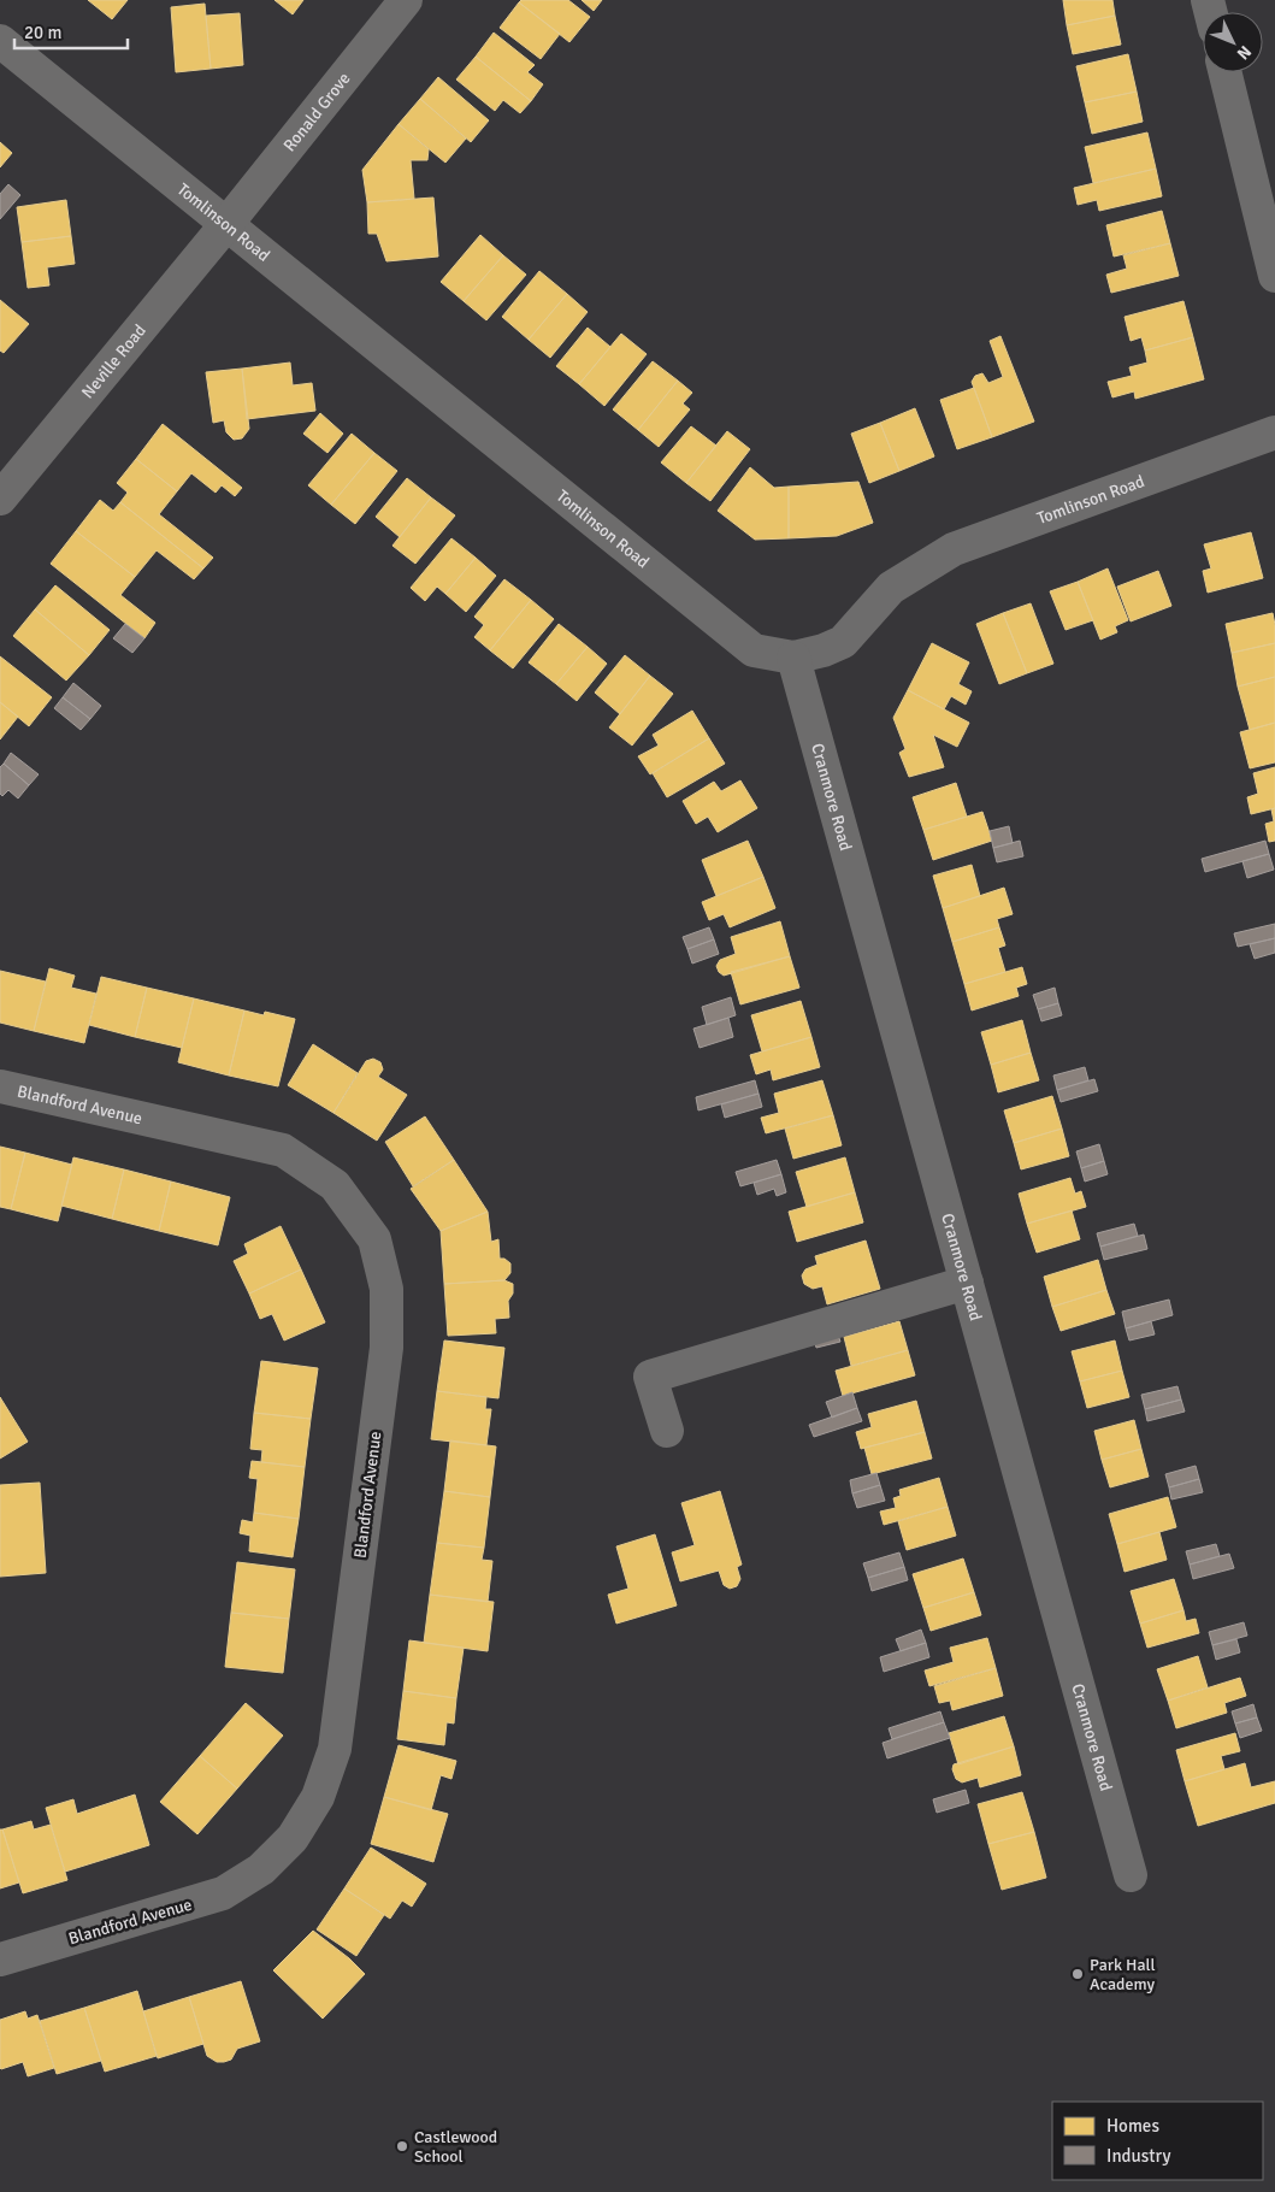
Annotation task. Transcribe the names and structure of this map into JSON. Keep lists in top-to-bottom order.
{
  "streets": {
    "street": [
      "Ronald Grove",
      "Tomlinson Road",
      "Neville Road",
      "Cranmore Road",
      "Blandford Avenue"
    ]
  },
  "crossings": [
    ["Ronald Grove", "Tomlinson Road"],
    ["Ronald Grove", "Neville Road"],
    ["Tomlinson Road", "Neville Road"],
    ["Tomlinson Road", "Cranmore Road"]
  ],
  "places": ["Park Hall Academy", "Castlewood School"],
  "legend": ["Homes", "Industry"],
  "scale_bar": "20 m",
  "north": "bottom right"
}
